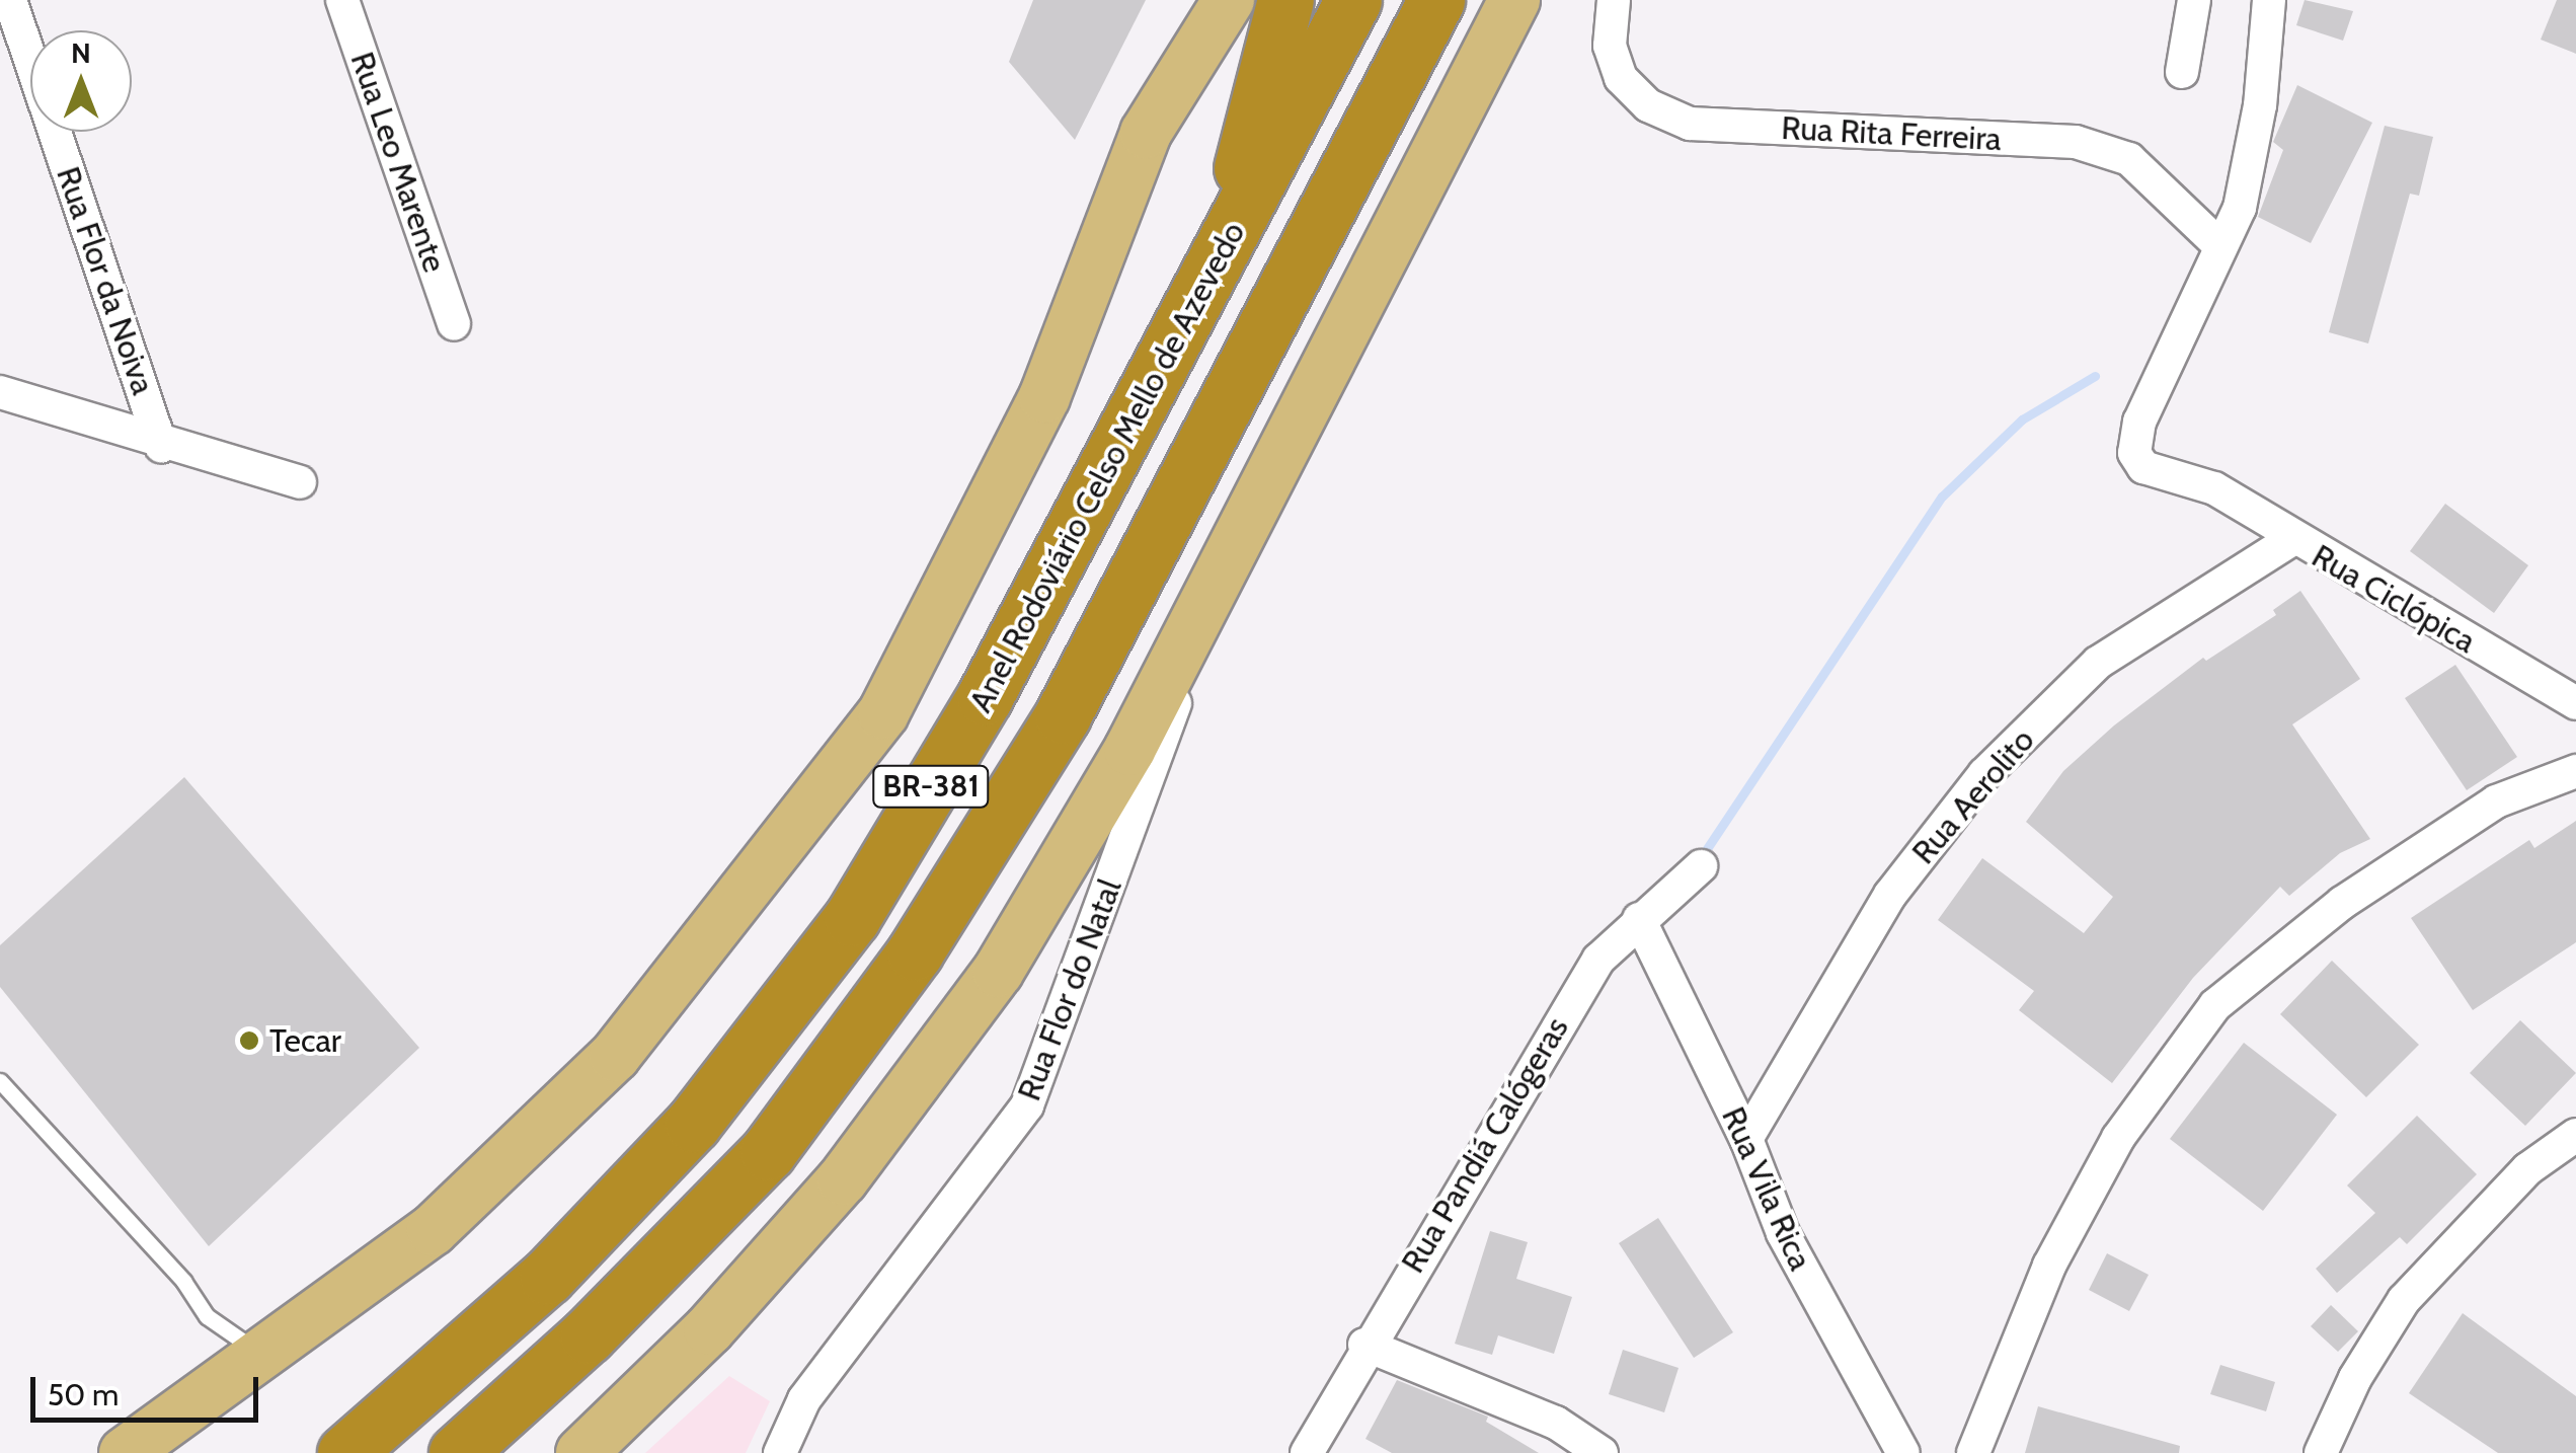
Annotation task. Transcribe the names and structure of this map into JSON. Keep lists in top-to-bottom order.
{
  "streets": {
    "highway": ["Anel Rodoviário Celso Mello de Azevedo", "BR-381"],
    "street": [
      "Rua Rita Ferreira",
      "Rua Leo Marente",
      "Rua Flor da Noiva",
      "Rua Ciclópica",
      "Rua Aerolito",
      "Rua Flor do Natal",
      "Rua Pandiá Calógeras",
      "Rua Vila Rica"
    ]
  },
  "crossings": [
    ["Rua Rita Ferreira", "Rua Ciclópica"],
    ["Rua Ciclópica", "Rua Aerolito"],
    ["Rua Aerolito", "Rua Vila Rica"],
    ["Rua Pandiá Calógeras", "Rua Vila Rica"]
  ],
  "places": ["Tecar"],
  "scale_bar": "50 m",
  "north": "top"
}
